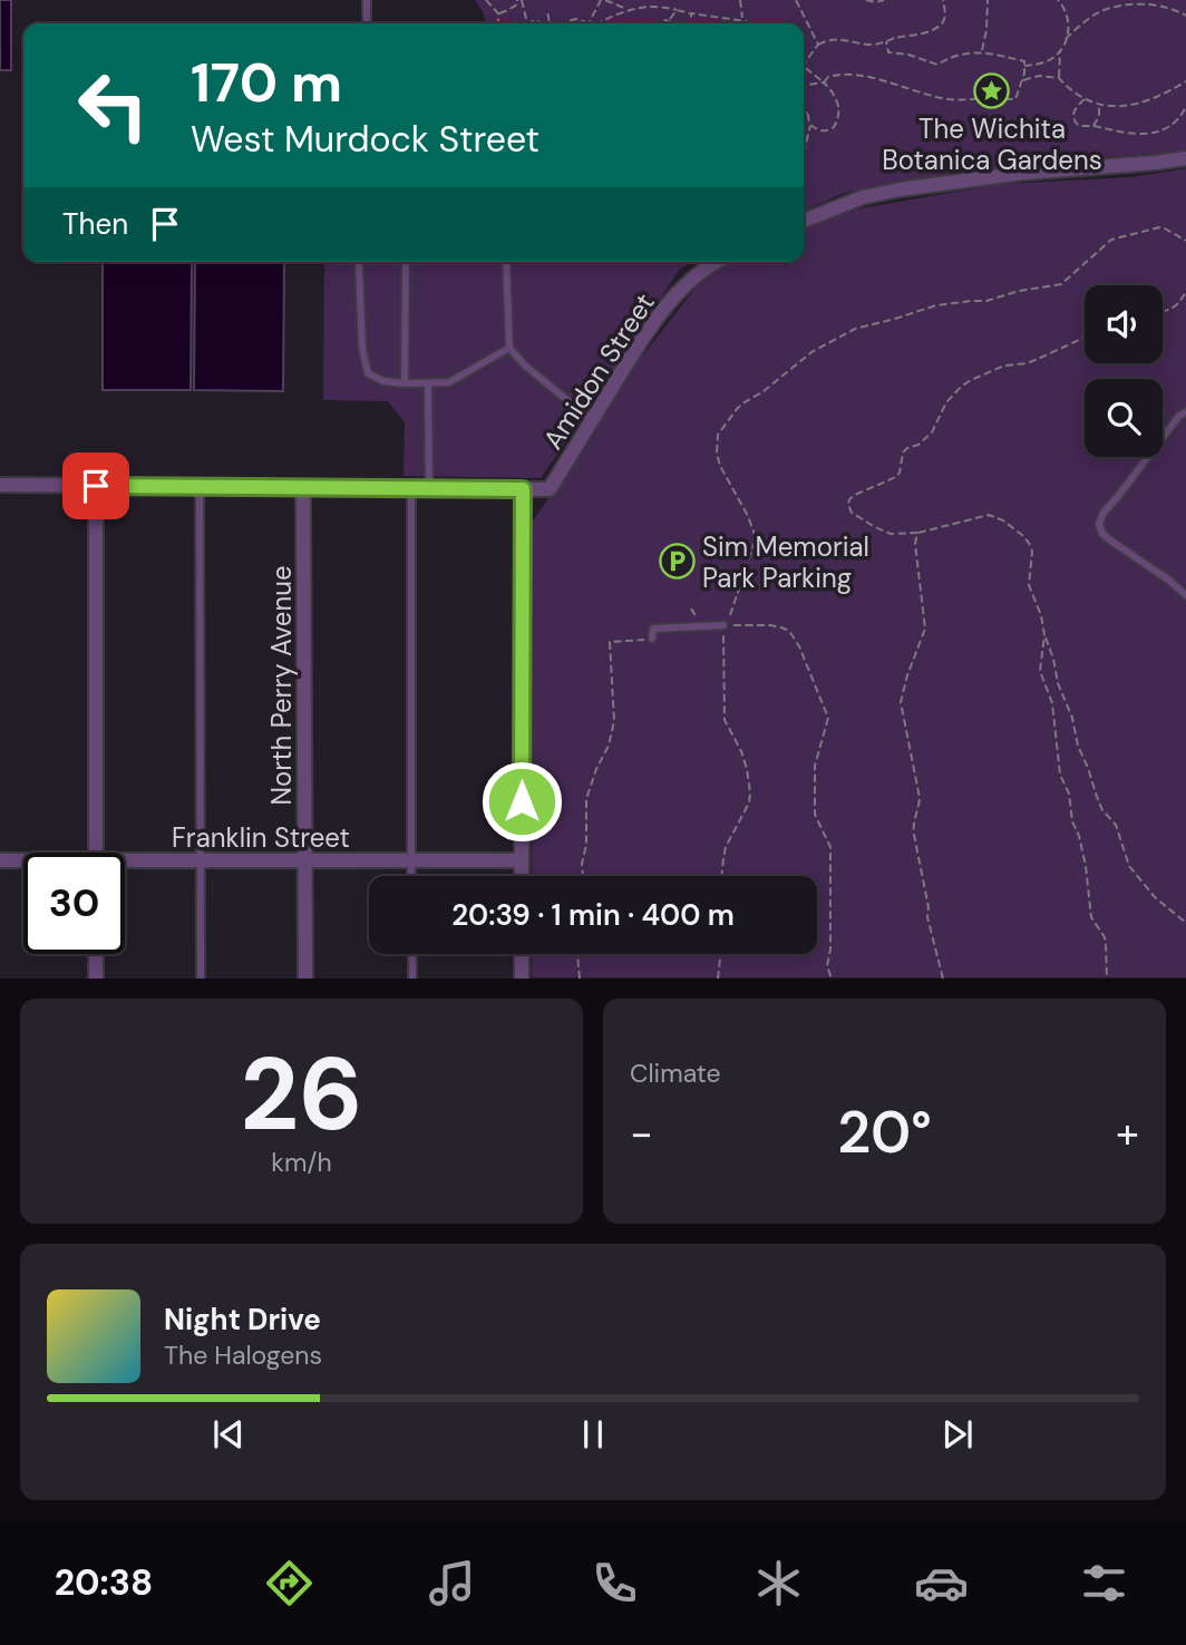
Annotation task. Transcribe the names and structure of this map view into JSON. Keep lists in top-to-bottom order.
{
  "streets": {
    "street": ["Amidon Street", "North Perry Avenue", "Franklin Street"]
  },
  "crossings": [
    ["North Perry Avenue", "Franklin Street"]
  ],
  "places": {
    "place": ["The Wichita Botanica Gardens"],
    "parking": ["Sim Memorial Park Parking"]
  },
  "page": {
    "turn": ["170 m", "West Murdock Street"],
    "then": "Then",
    "limit": "30",
    "trip": "20:39 · 1 min · 400 m",
    "tile": [
      ["26", "km/h"],
      "Climate"
    ],
    "heat": ["−", "20°", "+"],
    "song": ["Night Drive", "The Halogens"],
    "tabs": "20:38"
  }
}
